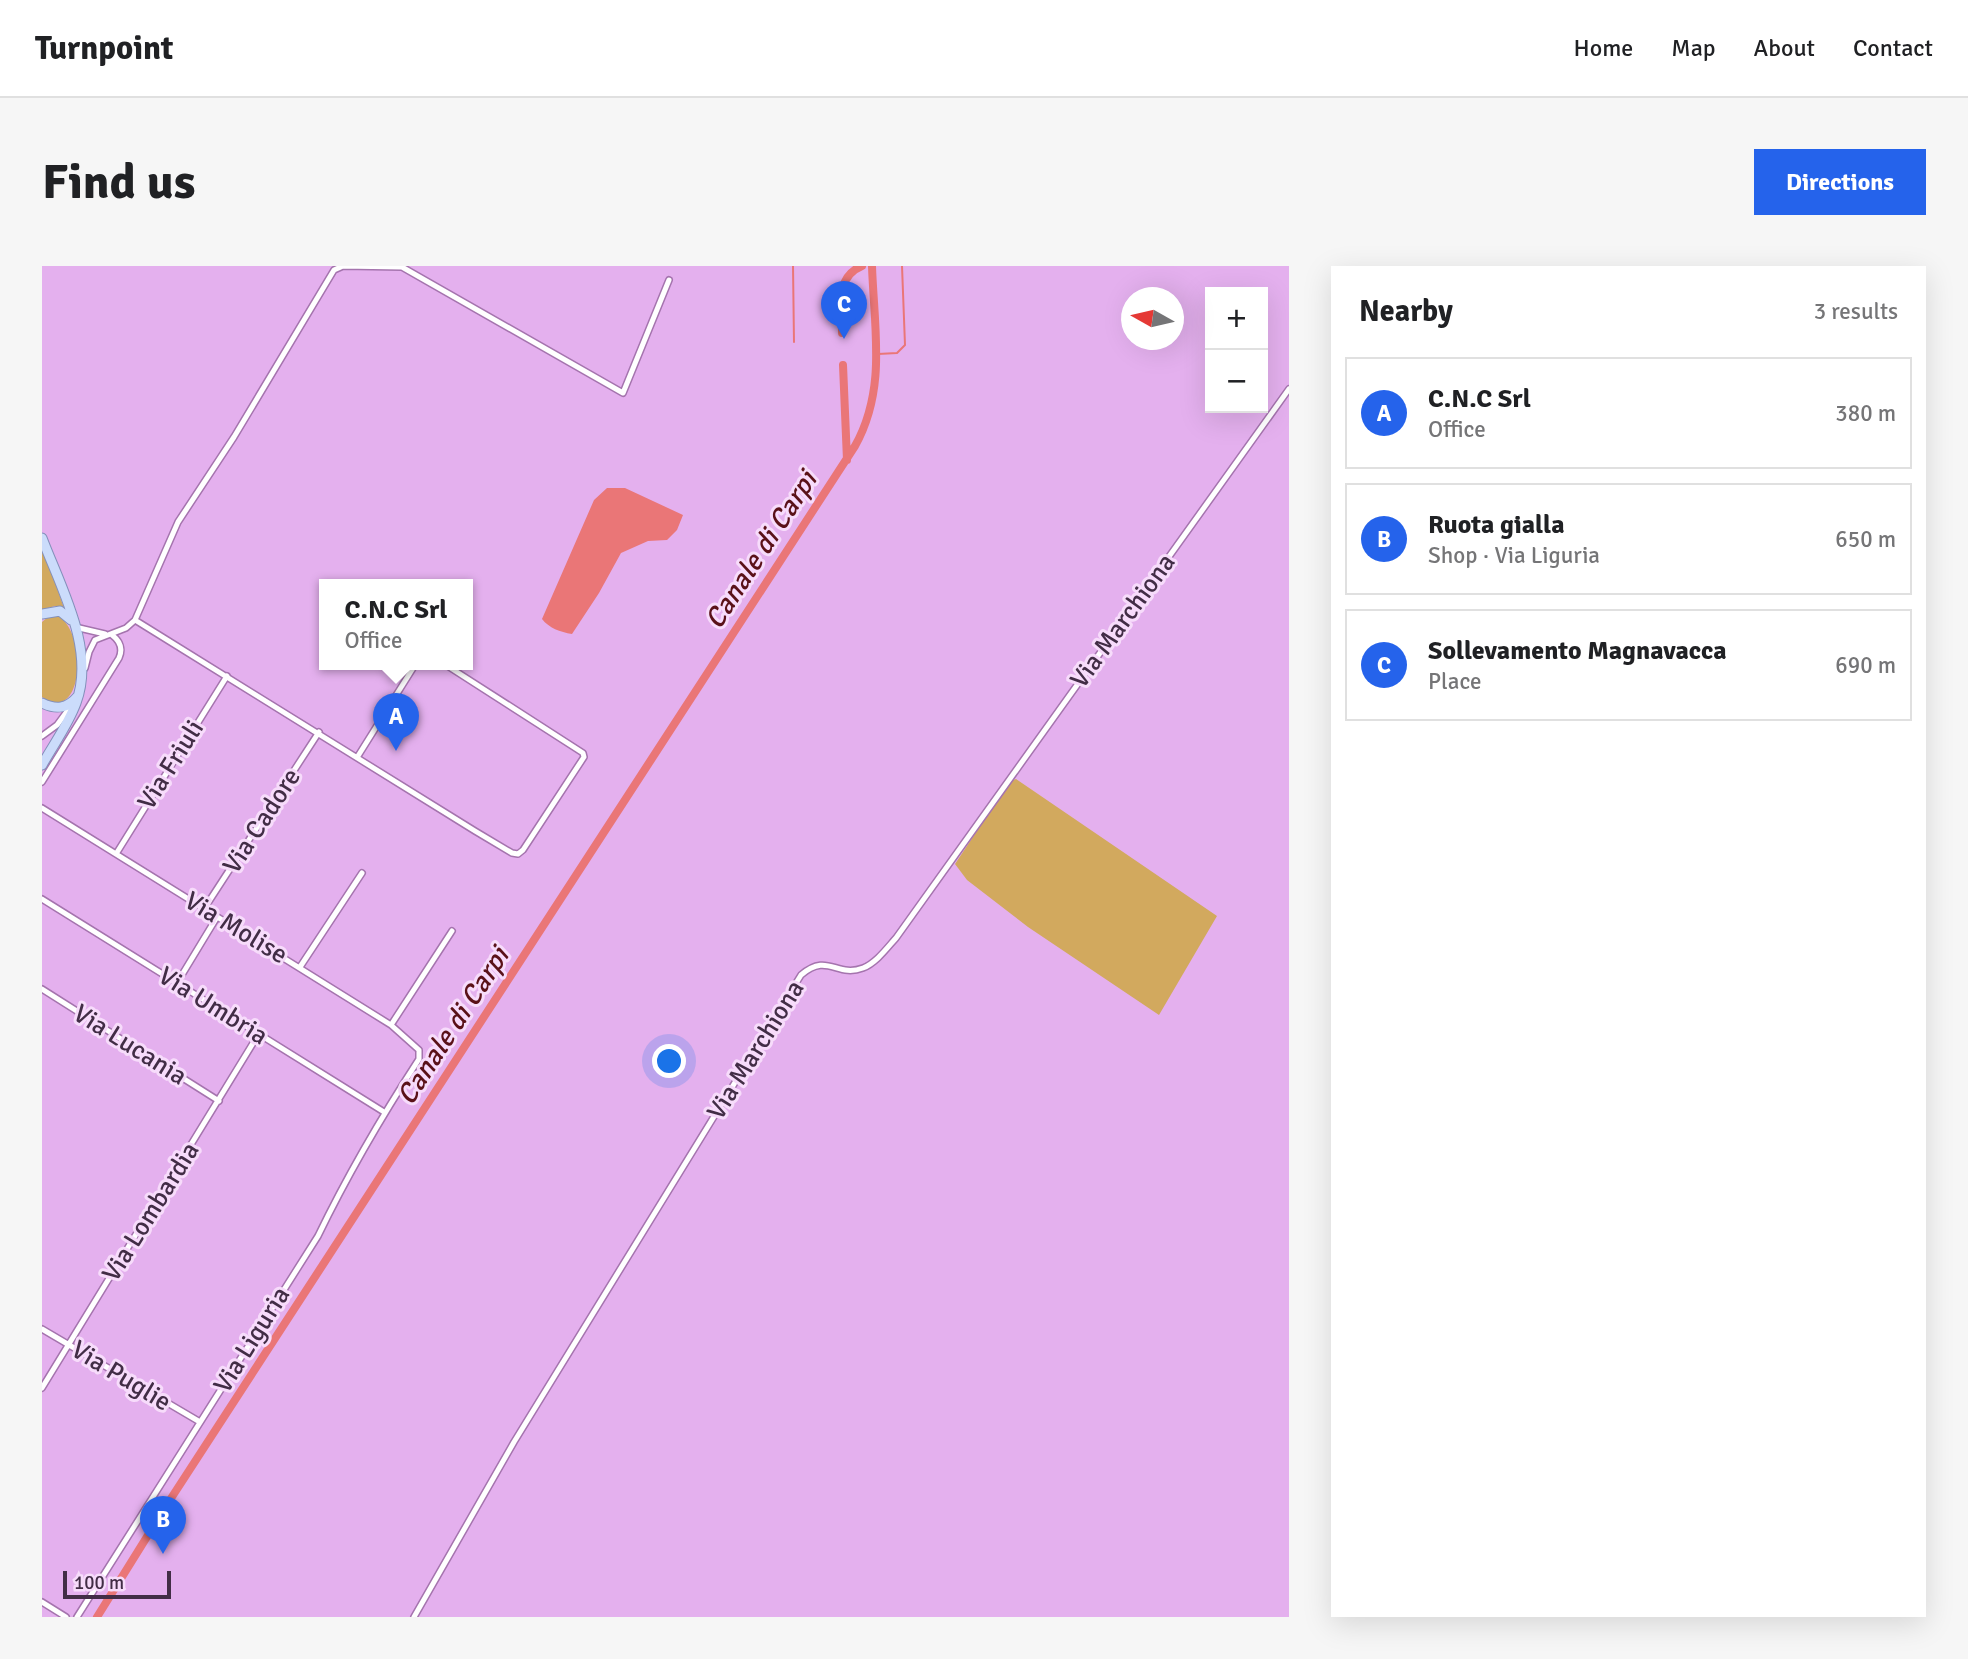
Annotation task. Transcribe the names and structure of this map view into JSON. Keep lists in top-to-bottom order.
{
  "streets": {
    "street": [
      "Via Marchiona",
      "Via Friuli",
      "Via Cadore",
      "Via Molise",
      "Via Umbria",
      "Via Lucania",
      "Via Lombardia",
      "Via Liguria",
      "Via Puglie"
    ]
  },
  "crossings": [
    ["Via Friuli", "Via Molise"],
    ["Via Cadore", "Via Molise"],
    ["Via Molise", "Via Liguria"],
    ["Via Umbria", "Via Lombardia"],
    ["Via Umbria", "Via Liguria"],
    ["Via Lucania", "Via Lombardia"],
    ["Via Lombardia", "Via Puglie"],
    ["Via Liguria", "Via Puglie"]
  ],
  "water": ["Canale di Carpi"],
  "scale_bar": "100 m",
  "north": "left",
  "page": {
    "header": "Turnpoint",
    "nav": [
      "Home",
      "Map",
      "About",
      "Contact"
    ],
    "buttons": "Directions",
    "title": "Find us",
    "heading": ["Nearby", "3 results"],
    "pins": ["C", "A", "B"],
    "map_buttons": ["+", "−"],
    "list": [
      {
        "mark": "A",
        "name": "C.N.C Srl",
        "note": "Office",
        "value": "380 m"
      },
      {
        "mark": "B",
        "name": "Ruota gialla",
        "note": "Shop · Via Liguria",
        "value": "650 m"
      },
      {
        "mark": "C",
        "name": "Sollevamento Magnavacca",
        "note": "Place",
        "value": "690 m"
      }
    ],
    "popup": ["C.N.C Srl", "Office"],
    "scale": "100 m"
  }
}
